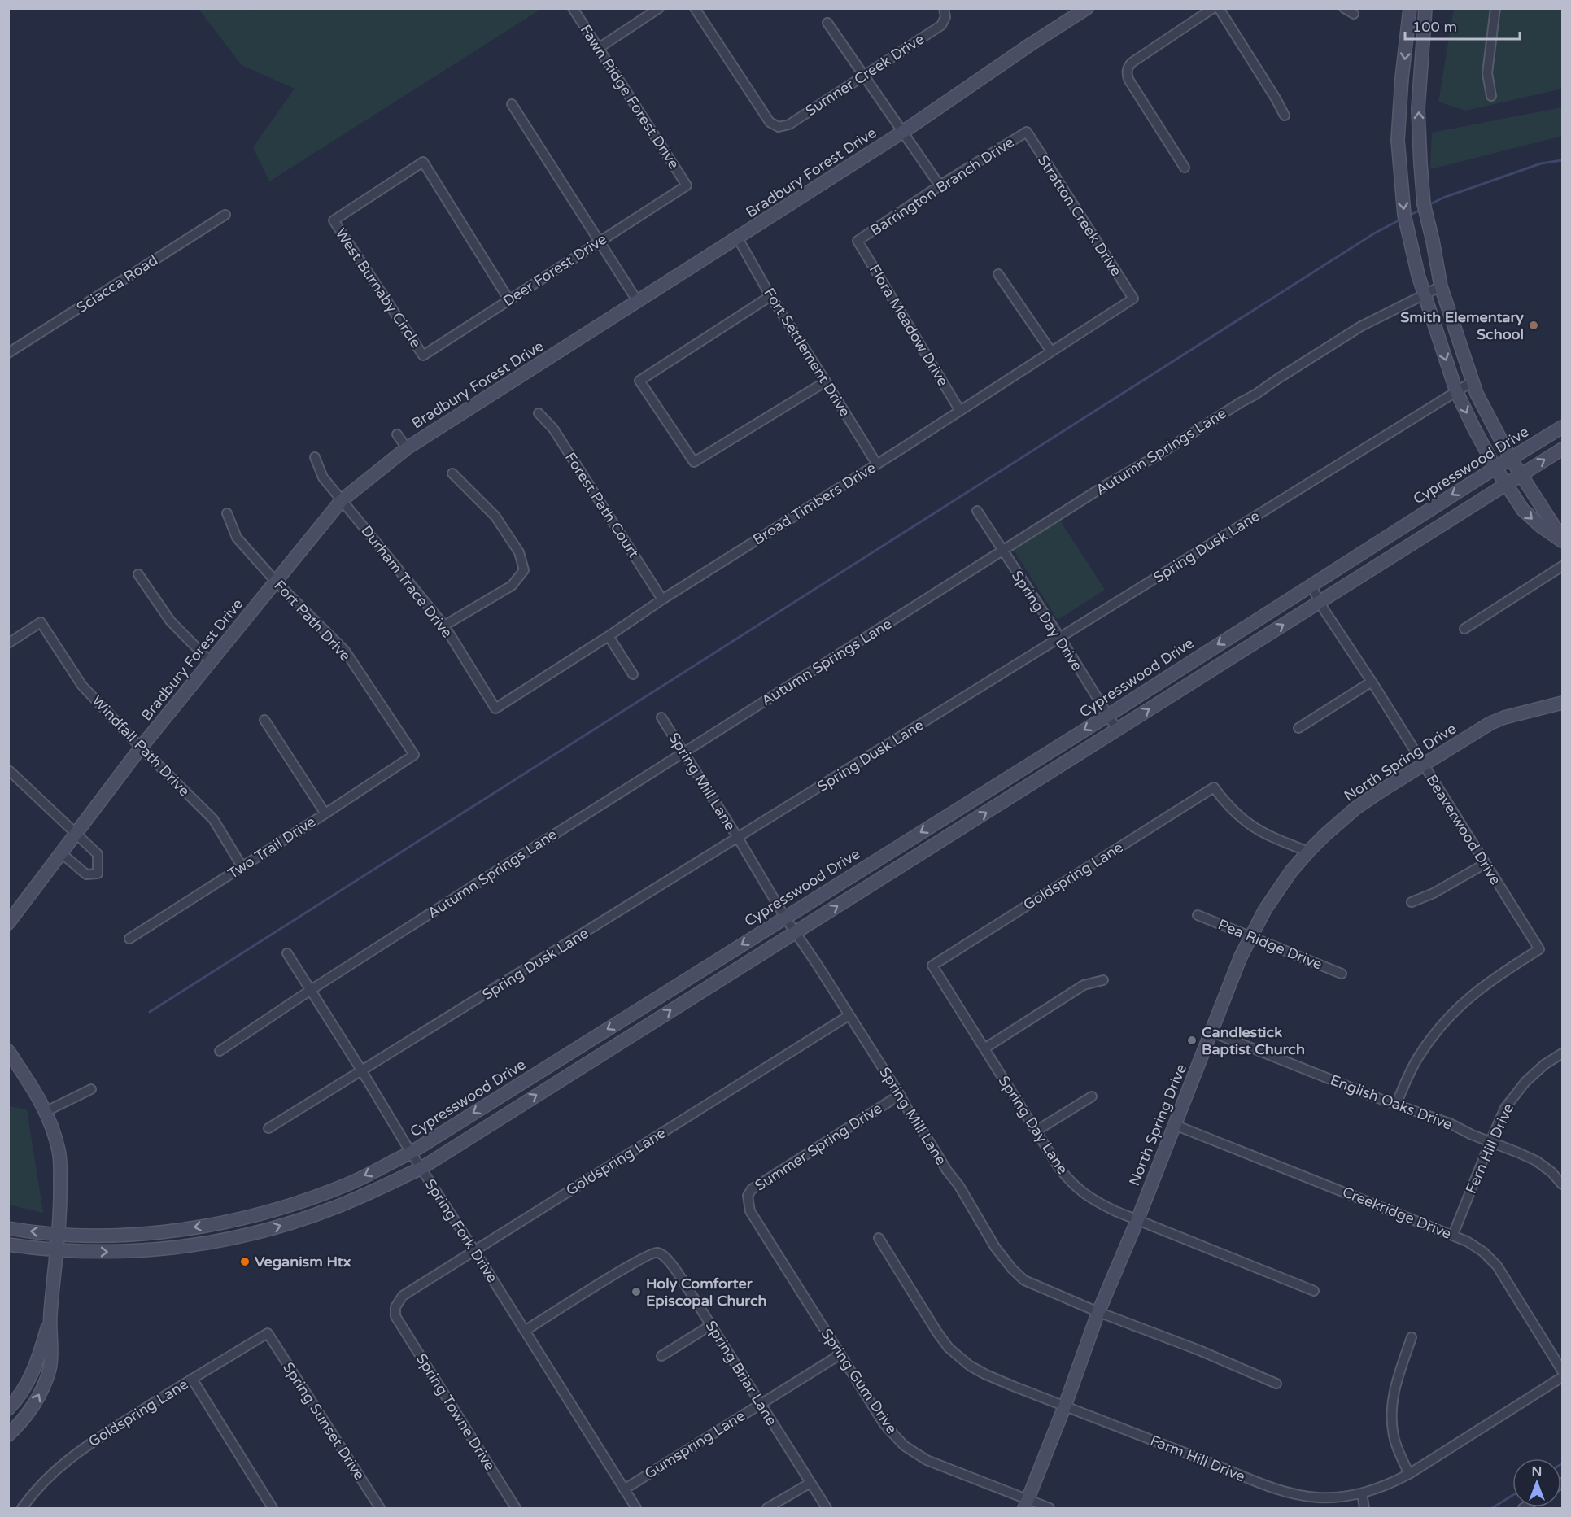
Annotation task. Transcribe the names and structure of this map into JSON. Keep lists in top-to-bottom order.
{
  "streets": {
    "street": [
      "Sumner Creek Drive",
      "Fawn Ridge Forest Drive",
      "Bradbury Forest Drive",
      "Barrington Branch Drive",
      "Stratton Creek Drive",
      "Deer Forest Drive",
      "Sciacca Road",
      "West Burnaby Circle",
      "Flora Meadow Drive",
      "Fort Settlement Drive",
      "Autumn Springs Lane",
      "Cypresswood Drive",
      "Broad Timbers Drive",
      "Forest Path Court",
      "Spring Dusk Lane",
      "Durham Trace Drive",
      "Fort Path Drive",
      "Spring Day Drive",
      "Windfall Path Drive",
      "North Spring Drive",
      "Spring Mill Lane",
      "Beaverwood Drive",
      "Two Trail Drive",
      "Goldspring Lane",
      "Pea Ridge Drive",
      "English Oaks Drive",
      "Spring Day Lane",
      "Summer Spring Drive",
      "Fern Hill Drive",
      "Creekridge Drive",
      "Spring Fork Drive",
      "Spring Briar Lane",
      "Spring Gum Drive",
      "Spring Towne Drive",
      "Spring Sunset Drive",
      "Gumspring Lane",
      "Farm Hill Drive"
    ]
  },
  "crossings": [
    ["Fawn Ridge Forest Drive", "Deer Forest Drive"],
    ["Bradbury Forest Drive", "Fort Settlement Drive"],
    ["Bradbury Forest Drive", "Durham Trace Drive"],
    ["Bradbury Forest Drive", "Fort Path Drive"],
    ["Bradbury Forest Drive", "Windfall Path Drive"],
    ["Barrington Branch Drive", "Stratton Creek Drive"],
    ["Barrington Branch Drive", "Flora Meadow Drive"],
    ["Stratton Creek Drive", "Broad Timbers Drive"],
    ["Deer Forest Drive", "West Burnaby Circle"],
    ["Flora Meadow Drive", "Broad Timbers Drive"],
    ["Fort Settlement Drive", "Broad Timbers Drive"],
    ["Autumn Springs Lane", "Spring Day Drive"],
    ["Autumn Springs Lane", "Spring Mill Lane"],
    ["Autumn Springs Lane", "Spring Fork Drive"],
    ["Cypresswood Drive", "Spring Day Drive"],
    ["Cypresswood Drive", "Spring Mill Lane"],
    ["Cypresswood Drive", "Beaverwood Drive"],
    ["Cypresswood Drive", "Spring Fork Drive"],
    ["Broad Timbers Drive", "Forest Path Court"],
    ["Broad Timbers Drive", "Durham Trace Drive"],
    ["Spring Dusk Lane", "Spring Day Drive"],
    ["Spring Dusk Lane", "Spring Mill Lane"],
    ["Spring Dusk Lane", "Spring Fork Drive"],
    ["Fort Path Drive", "Two Trail Drive"],
    ["Windfall Path Drive", "Two Trail Drive"],
    ["North Spring Drive", "Spring Mill Lane"],
    ["North Spring Drive", "Beaverwood Drive"],
    ["North Spring Drive", "Goldspring Lane"],
    ["North Spring Drive", "Pea Ridge Drive"],
    ["North Spring Drive", "English Oaks Drive"],
    ["North Spring Drive", "Spring Day Lane"],
    ["North Spring Drive", "Creekridge Drive"],
    ["North Spring Drive", "Spring Gum Drive"],
    ["North Spring Drive", "Farm Hill Drive"],
    ["Spring Mill Lane", "Goldspring Lane"],
    ["Spring Mill Lane", "Summer Spring Drive"],
    ["Beaverwood Drive", "English Oaks Drive"],
    ["Goldspring Lane", "Spring Day Lane"],
    ["Goldspring Lane", "Spring Fork Drive"],
    ["Goldspring Lane", "Spring Towne Drive"],
    ["Goldspring Lane", "Spring Sunset Drive"],
    ["English Oaks Drive", "Fern Hill Drive"],
    ["Summer Spring Drive", "Spring Gum Drive"],
    ["Fern Hill Drive", "Creekridge Drive"],
    ["Spring Fork Drive", "Spring Briar Lane"],
    ["Spring Fork Drive", "Gumspring Lane"],
    ["Spring Briar Lane", "Gumspring Lane"],
    ["Spring Gum Drive", "Gumspring Lane"]
  ],
  "places": [
    "Smith Elementary School",
    "Candlestick Baptist Church",
    "Veganism Htx",
    "Holy Comforter Episcopal Church"
  ],
  "scale_bar": "100 m",
  "north": "top"
}
